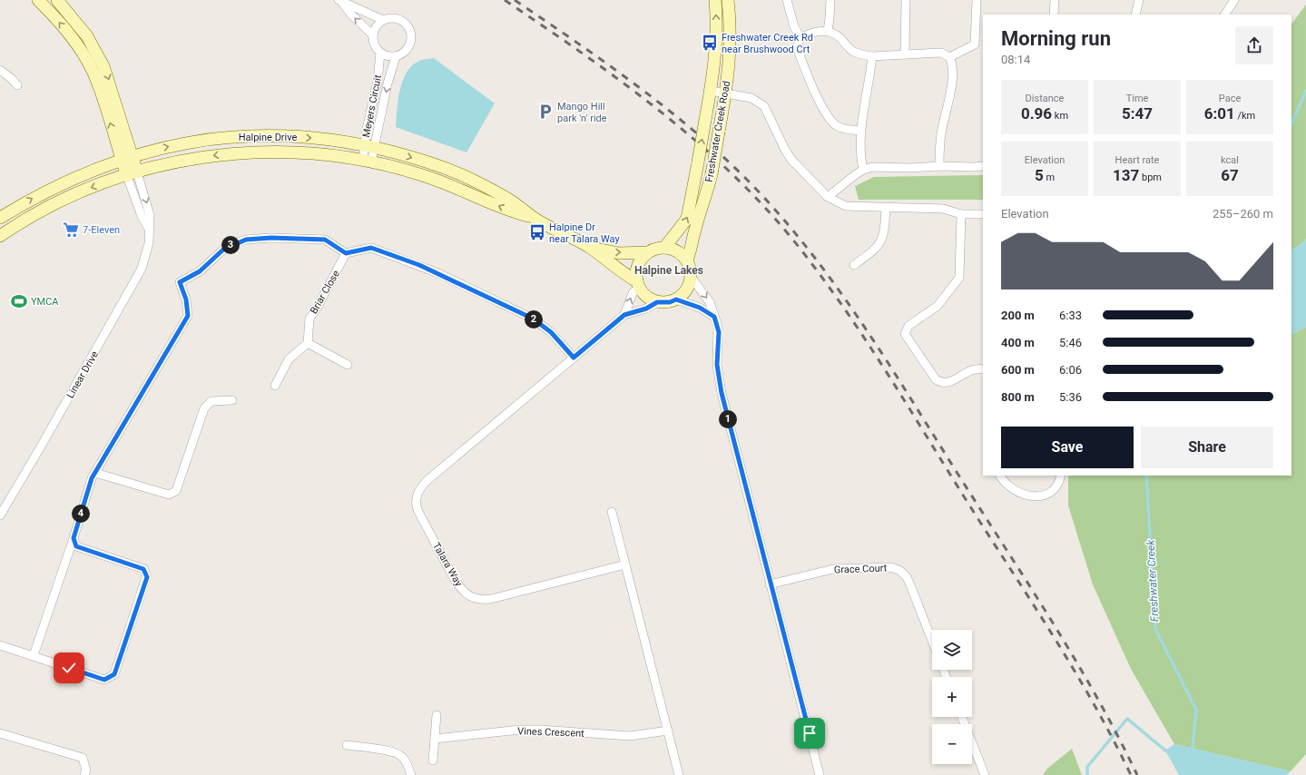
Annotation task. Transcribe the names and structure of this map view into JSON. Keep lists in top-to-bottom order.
{
  "streets": {
    "main road": ["Freshwater Creek Road", "Halpine Drive"],
    "street": [
      "Meyers Circuit",
      "Briar Close",
      "Linear Drive",
      "Talara Way",
      "Grace Court",
      "Vines Crescent"
    ]
  },
  "crossings": [
    ["Meyers Circuit", "Halpine Drive"],
    ["Freshwater Creek Road", "Halpine Drive"],
    ["Freshwater Creek Road", "Talara Way"],
    ["Halpine Drive", "Linear Drive"],
    ["Halpine Drive", "Talara Way"]
  ],
  "districts": ["Halpine Lakes"],
  "water": ["Freshwater Creek"],
  "places": {
    "bus stop": ["Freshwater Creek Rd near Brushwood Crt", "Halpine Dr near Talara Way"],
    "parking": ["Mango Hill park 'n' ride"],
    "supermarket": ["7-Eleven"],
    "sports": ["YMCA"]
  },
  "page": {
    "heading": ["Morning run", "08:14"],
    "stats": [
      ["Distance", "0.96 km"],
      ["Time", "5:47"],
      ["Pace", "6:01 /km"],
      ["Elevation", "5 m"],
      ["Heart rate", "137 bpm"],
      ["kcal", "67"]
    ],
    "chart": ["Elevation", "255–260 m"],
    "pins": [
      "3",
      "2",
      "1",
      "4"
    ],
    "list": [
      {
        "name": "200 m",
        "note": "6:33"
      },
      {
        "name": "400 m",
        "note": "5:46"
      },
      {
        "name": "600 m",
        "note": "6:06"
      },
      {
        "name": "800 m",
        "note": "5:36"
      }
    ],
    "buttons": ["Save", "Share"],
    "map_buttons": ["+", "−"]
  }
}
